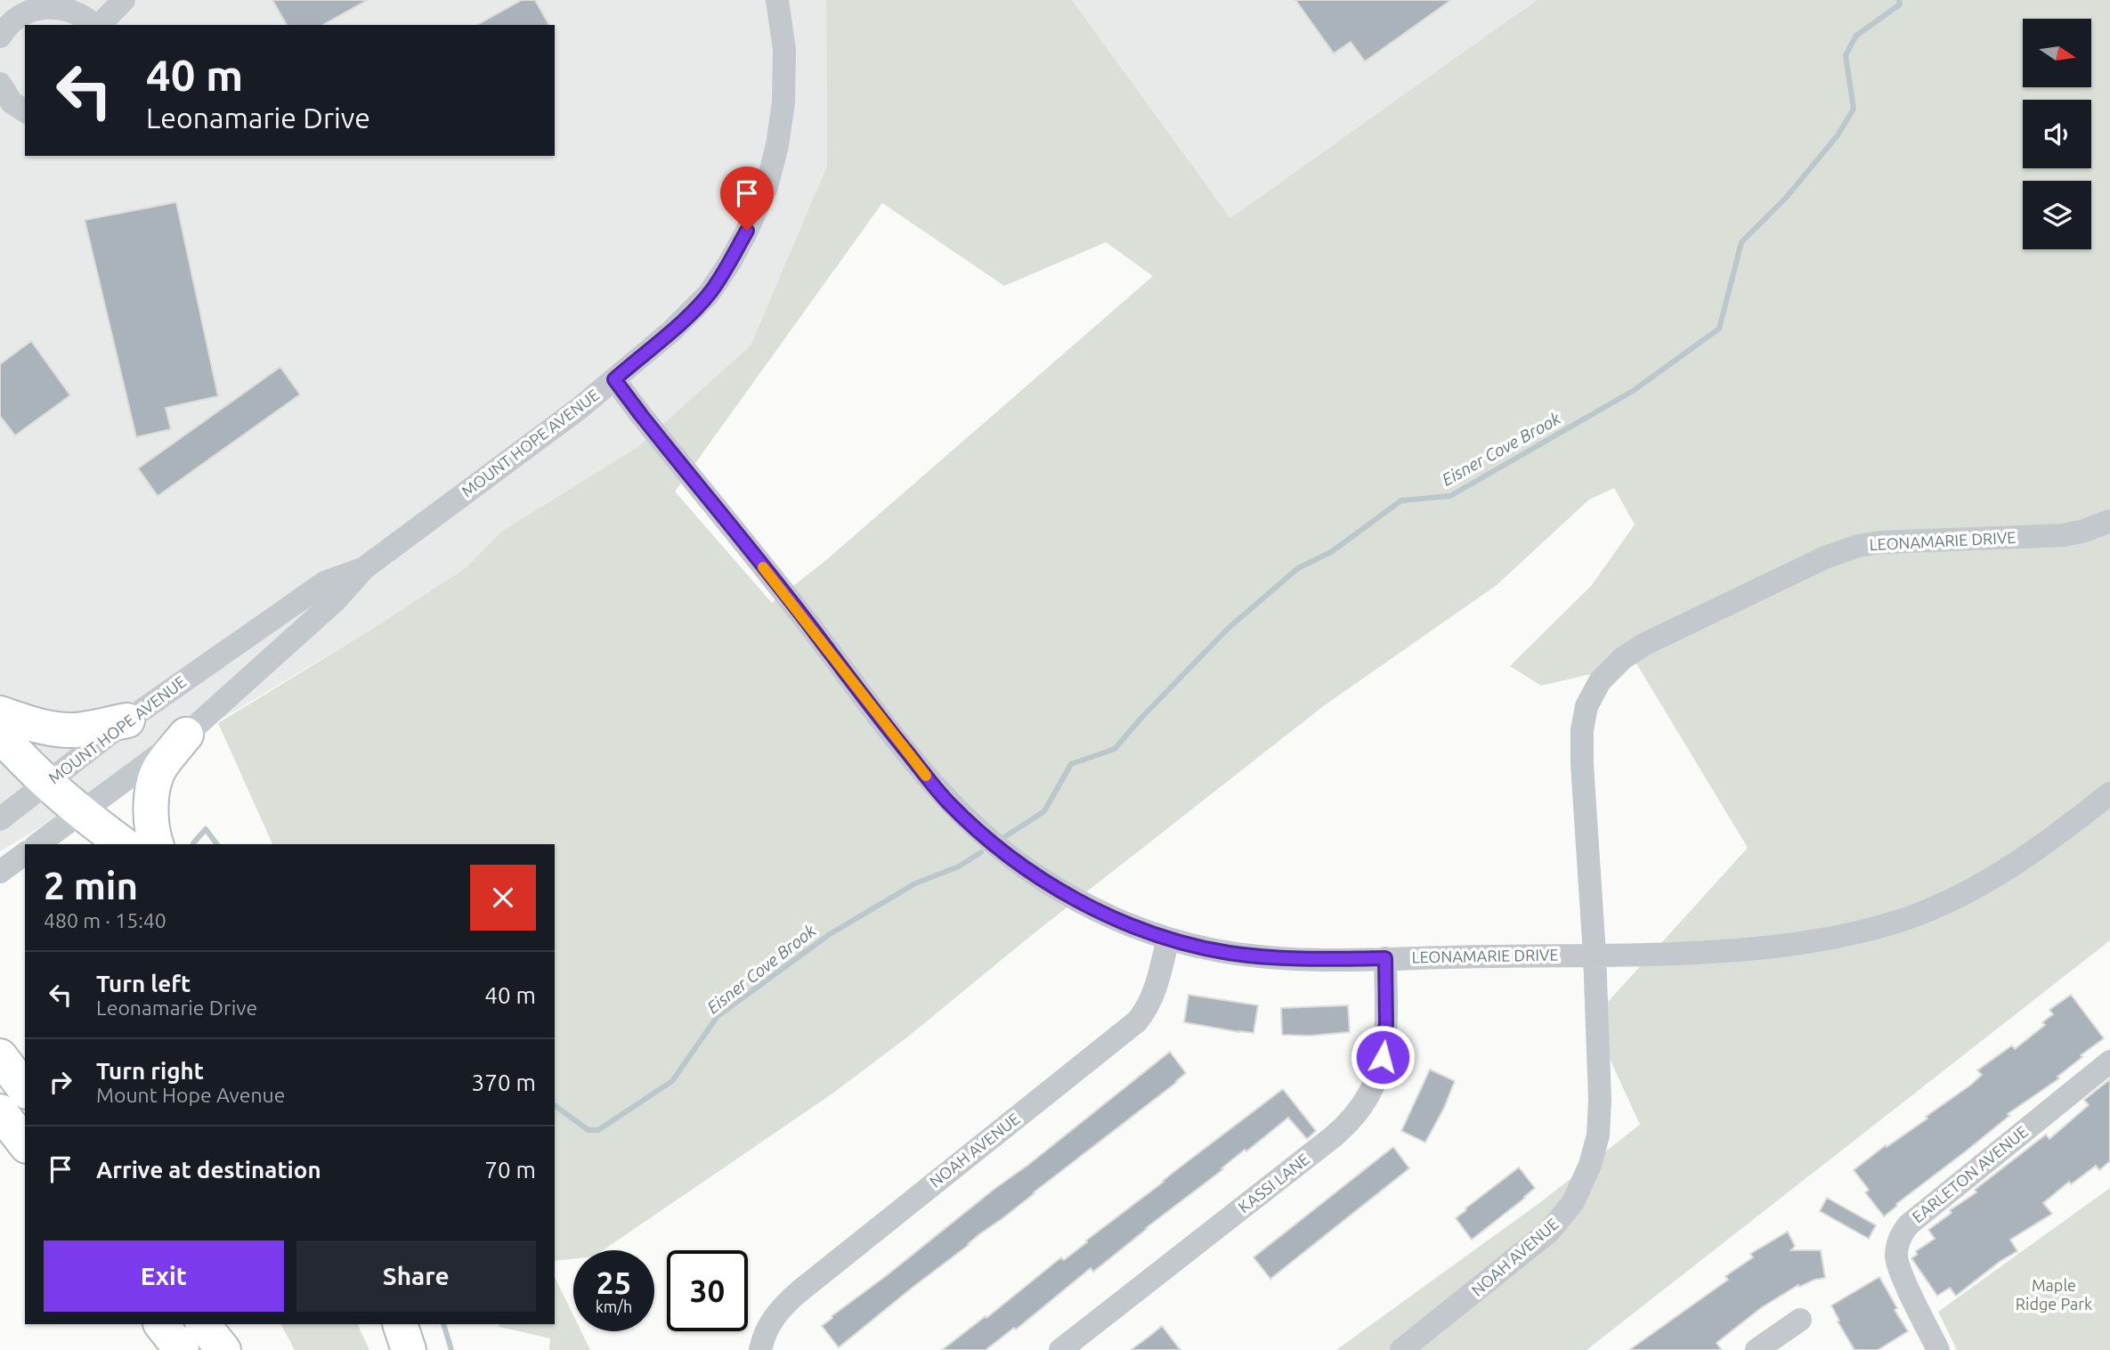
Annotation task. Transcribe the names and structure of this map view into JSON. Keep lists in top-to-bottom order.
{
  "streets": {
    "street": [
      "MOUNT HOPE AVENUE",
      "LEONAMARIE DRIVE",
      "NOAH AVENUE",
      "EARLETON AVENUE",
      "KASSI LANE"
    ]
  },
  "crossings": [
    ["MOUNT HOPE AVENUE", "LEONAMARIE DRIVE"],
    ["LEONAMARIE DRIVE", "NOAH AVENUE"],
    ["LEONAMARIE DRIVE", "KASSI LANE"]
  ],
  "water": ["Eisner Cove Brook"],
  "parks": ["Maple Ridge Park"],
  "north": "right",
  "page": {
    "turn": ["40 m", "Leonamarie Drive"],
    "heading": ["2 min", "480 m · 15:40"],
    "list": [
      {
        "name": "Turn left",
        "note": "Leonamarie Drive",
        "value": "40 m"
      },
      {
        "name": "Turn right",
        "note": "Mount Hope Avenue",
        "value": "370 m"
      },
      {
        "name": "Arrive at destination",
        "value": "70 m"
      }
    ],
    "buttons": ["Exit", "Share"],
    "speed": "25 km/h",
    "limit": "30"
  }
}
